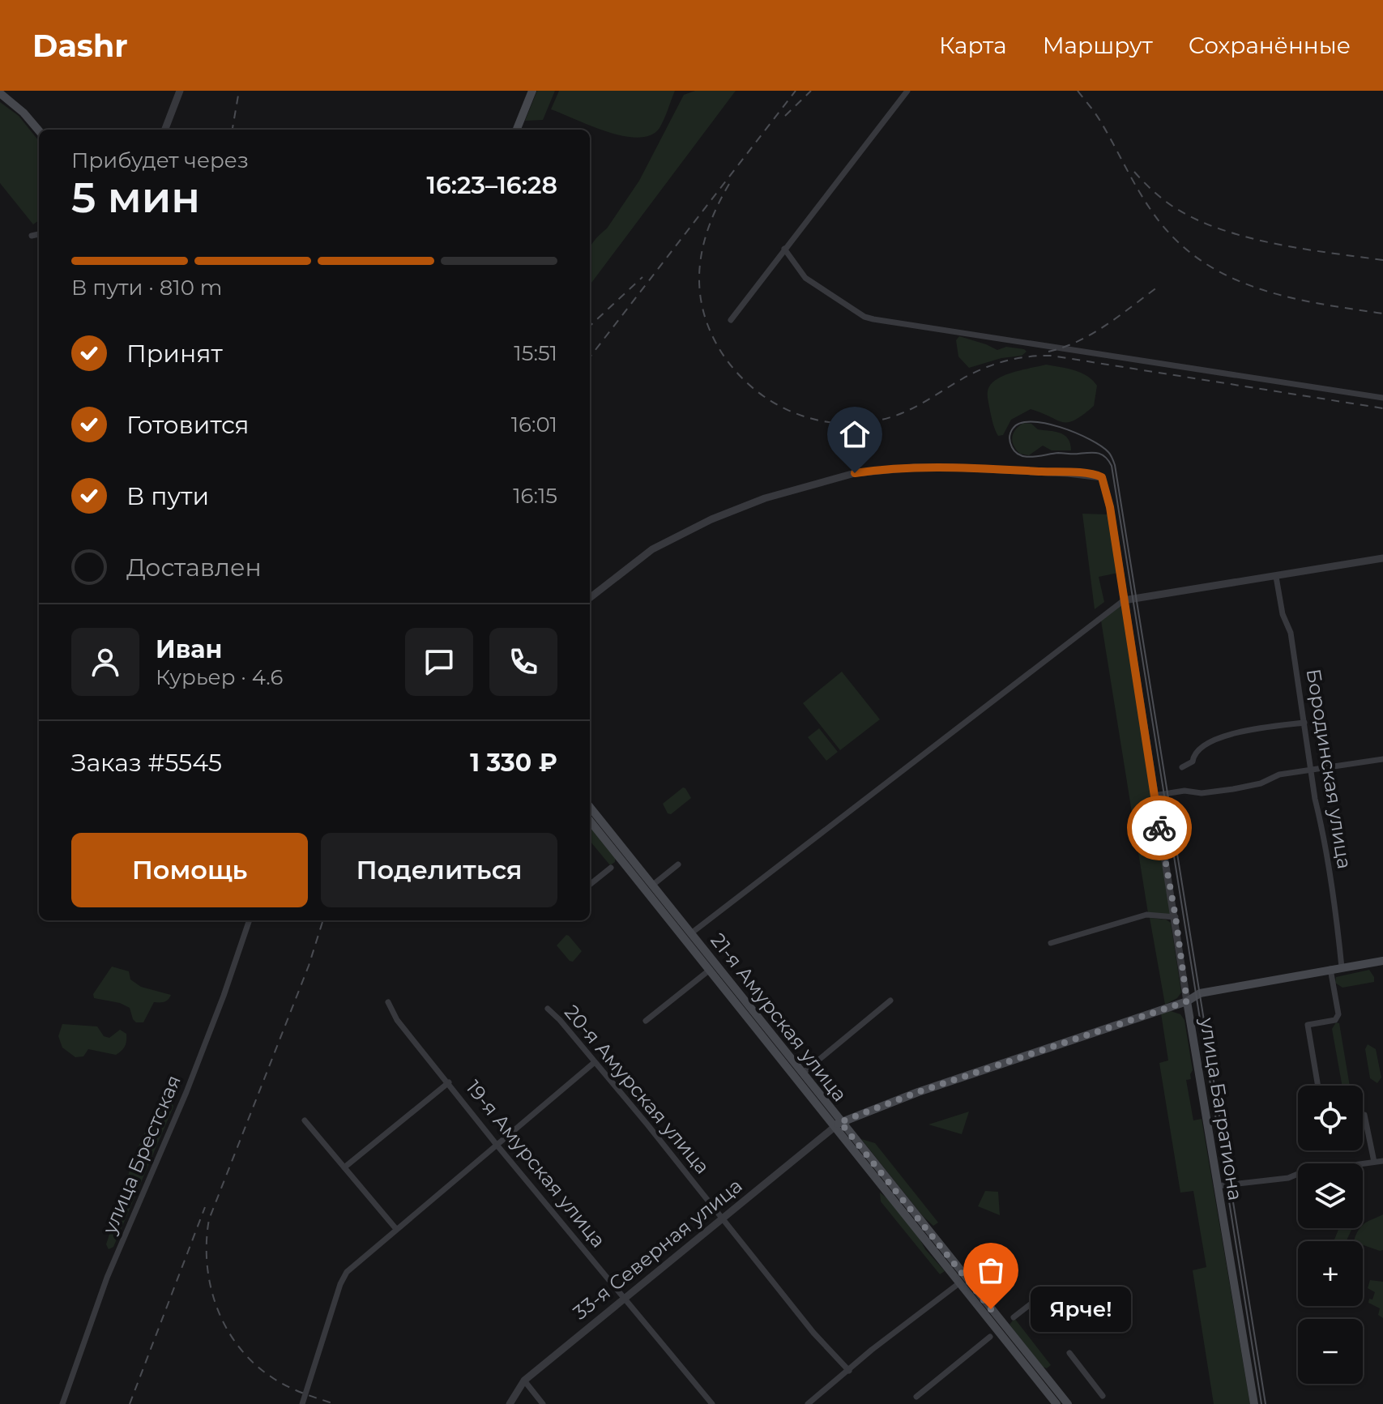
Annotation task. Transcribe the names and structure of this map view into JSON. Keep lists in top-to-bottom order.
{
  "streets": {
    "main road": ["21-я Амурская улица", "улица Багратиона"],
    "street": [
      "Бородинская улица",
      "20-я Амурская улица",
      "улица Брестская",
      "19-я Амурская улица",
      "33-я Северная улица"
    ]
  },
  "crossings": [
    ["21-я Амурская улица", "33-я Северная улица"],
    ["20-я Амурская улица", "33-я Северная улица"],
    ["19-я Амурская улица", "33-я Северная улица"]
  ],
  "places": ["Ярче!"],
  "page": {
    "header": "Dashr",
    "nav": ["Карта", "Маршрут", "Сохранённые"],
    "heading": ["5 мин", "Прибудет через", "16:23–16:28"],
    "panel": [
      "Иван",
      "Курьер · 4.6",
      "Заказ #5545",
      "1 330 ₽"
    ],
    "bar": "В пути · 810 m",
    "list": [
      ["Принят", "15:51"],
      ["Готовится", "16:01"],
      ["В пути", "16:15"],
      "Доставлен"
    ],
    "buttons": ["Помощь", "Поделиться"],
    "map_buttons": ["+", "−"],
    "bubble": "Ярче!"
  }
}
